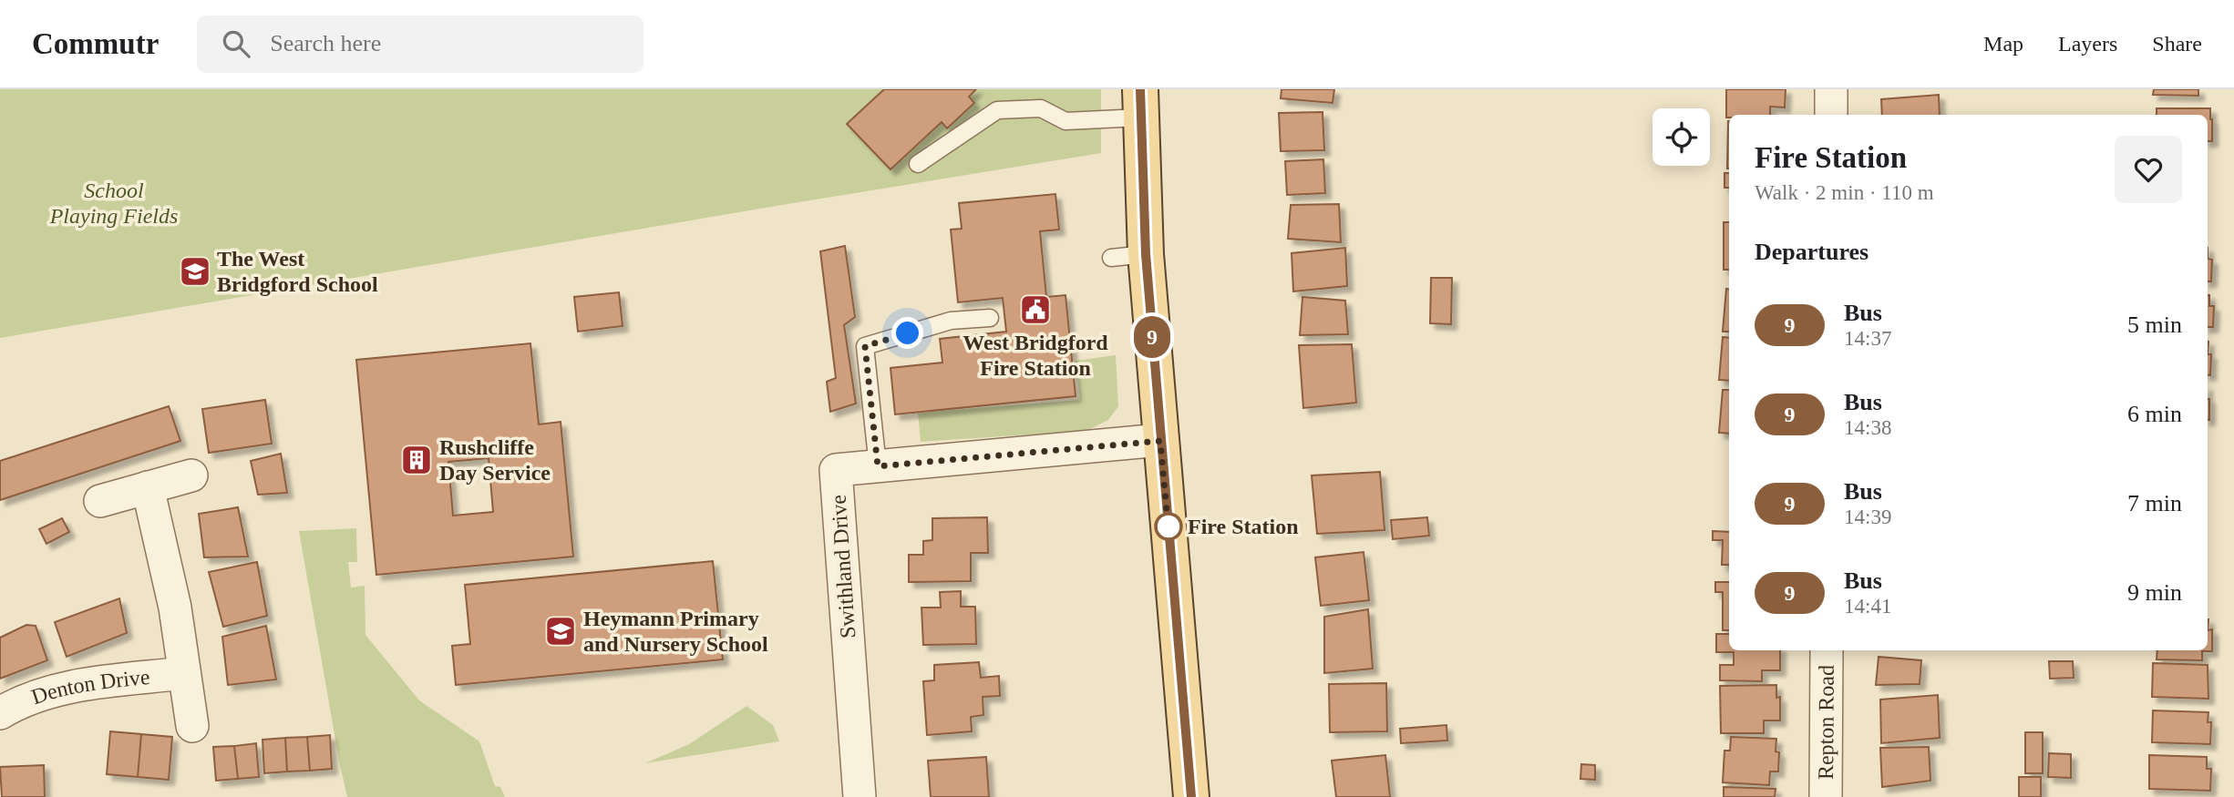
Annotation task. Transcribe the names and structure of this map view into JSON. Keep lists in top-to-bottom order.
{
  "streets": {
    "street": ["Swithland Drive", "Denton Drive", "Repton Road"]
  },
  "parks": ["School Playing Fields"],
  "places": {
    "school or university": ["The West Bridgford School", "Heymann Primary and Nursery School"],
    "public building": ["West Bridgford Fire Station"],
    "building": ["Rushcliffe Day Service"],
    "other": ["Fire Station"]
  },
  "lines": ["bus line 9"],
  "page": {
    "header": "Commutr",
    "search": "Search here",
    "nav": ["Map", "Layers", "Share"],
    "on_map": "9",
    "heading": [
      ["Fire Station", "Walk · 2 min · 110 m"],
      "Departures"
    ],
    "list": [
      {
        "mark": "9",
        "name": "Bus",
        "note": "14:37",
        "value": "5 min"
      },
      {
        "mark": "9",
        "name": "Bus",
        "note": "14:38",
        "value": "6 min"
      },
      {
        "mark": "9",
        "name": "Bus",
        "note": "14:39",
        "value": "7 min"
      },
      {
        "mark": "9",
        "name": "Bus",
        "note": "14:41",
        "value": "9 min"
      }
    ]
  }
}
